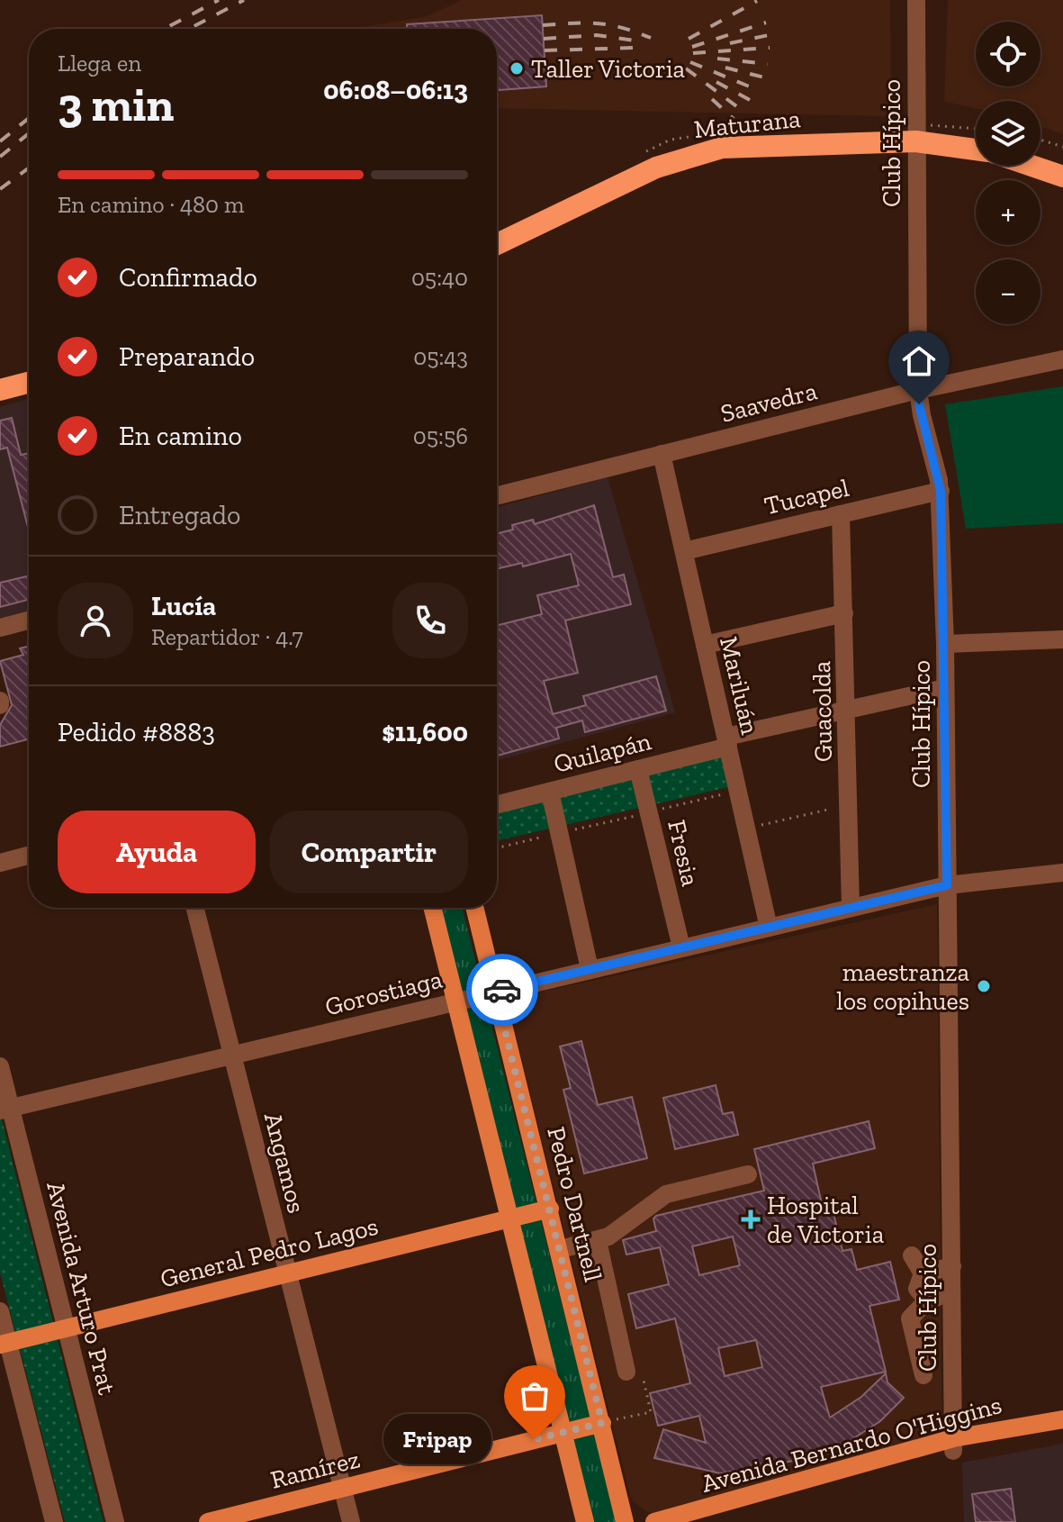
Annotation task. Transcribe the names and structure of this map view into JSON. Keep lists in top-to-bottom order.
{
  "streets": {
    "highway": ["Maturana"],
    "main road": [
      "Pedro Dartnell",
      "General Pedro Lagos",
      "Avenida Bernardo O'Higgins",
      "Ramírez"
    ],
    "street": [
      "Club Hípico",
      "Saavedra",
      "Tucapel",
      "Mariluán",
      "Guacolda",
      "Quilapán",
      "Fresia",
      "Gorostiaga",
      "Angamos",
      "Avenida Arturo Prat"
    ]
  },
  "crossings": [
    ["Maturana", "Club Hípico"],
    ["Club Hípico", "Saavedra"],
    ["Club Hípico", "Tucapel"],
    ["Club Hípico", "Quilapán"],
    ["Club Hípico", "Gorostiaga"],
    ["Club Hípico", "Avenida Bernardo O'Higgins"],
    ["Saavedra", "Mariluán"],
    ["Tucapel", "Mariluán"],
    ["Tucapel", "Guacolda"],
    ["Mariluán", "Quilapán"],
    ["Mariluán", "Gorostiaga"],
    ["Guacolda", "Quilapán"],
    ["Guacolda", "Gorostiaga"],
    ["Quilapán", "Fresia"],
    ["Fresia", "Gorostiaga"],
    ["Gorostiaga", "Angamos"],
    ["Gorostiaga", "Pedro Dartnell"],
    ["Gorostiaga", "Avenida Arturo Prat"],
    ["Angamos", "General Pedro Lagos"],
    ["Angamos", "Ramírez"],
    ["Pedro Dartnell", "General Pedro Lagos"],
    ["Pedro Dartnell", "Ramírez"],
    ["General Pedro Lagos", "Avenida Arturo Prat"]
  ],
  "places": {
    "other": ["Taller Victoria", "maestranza los copihues", "Fripap"],
    "health": ["Hospital de Victoria"]
  },
  "page": {
    "map_buttons": ["+", "−"],
    "heading": ["3 min", "Llega en", "06:08–06:13"],
    "panel": [
      "Lucía",
      "Repartidor · 4.7",
      "Pedido #8883",
      "$11,600"
    ],
    "bar": "En camino · 480 m",
    "list": [
      ["Confirmado", "05:40"],
      ["Preparando", "05:43"],
      ["En camino", "05:56"],
      "Entregado"
    ],
    "buttons": ["Ayuda", "Compartir"],
    "bubble": "Fripap"
  }
}
